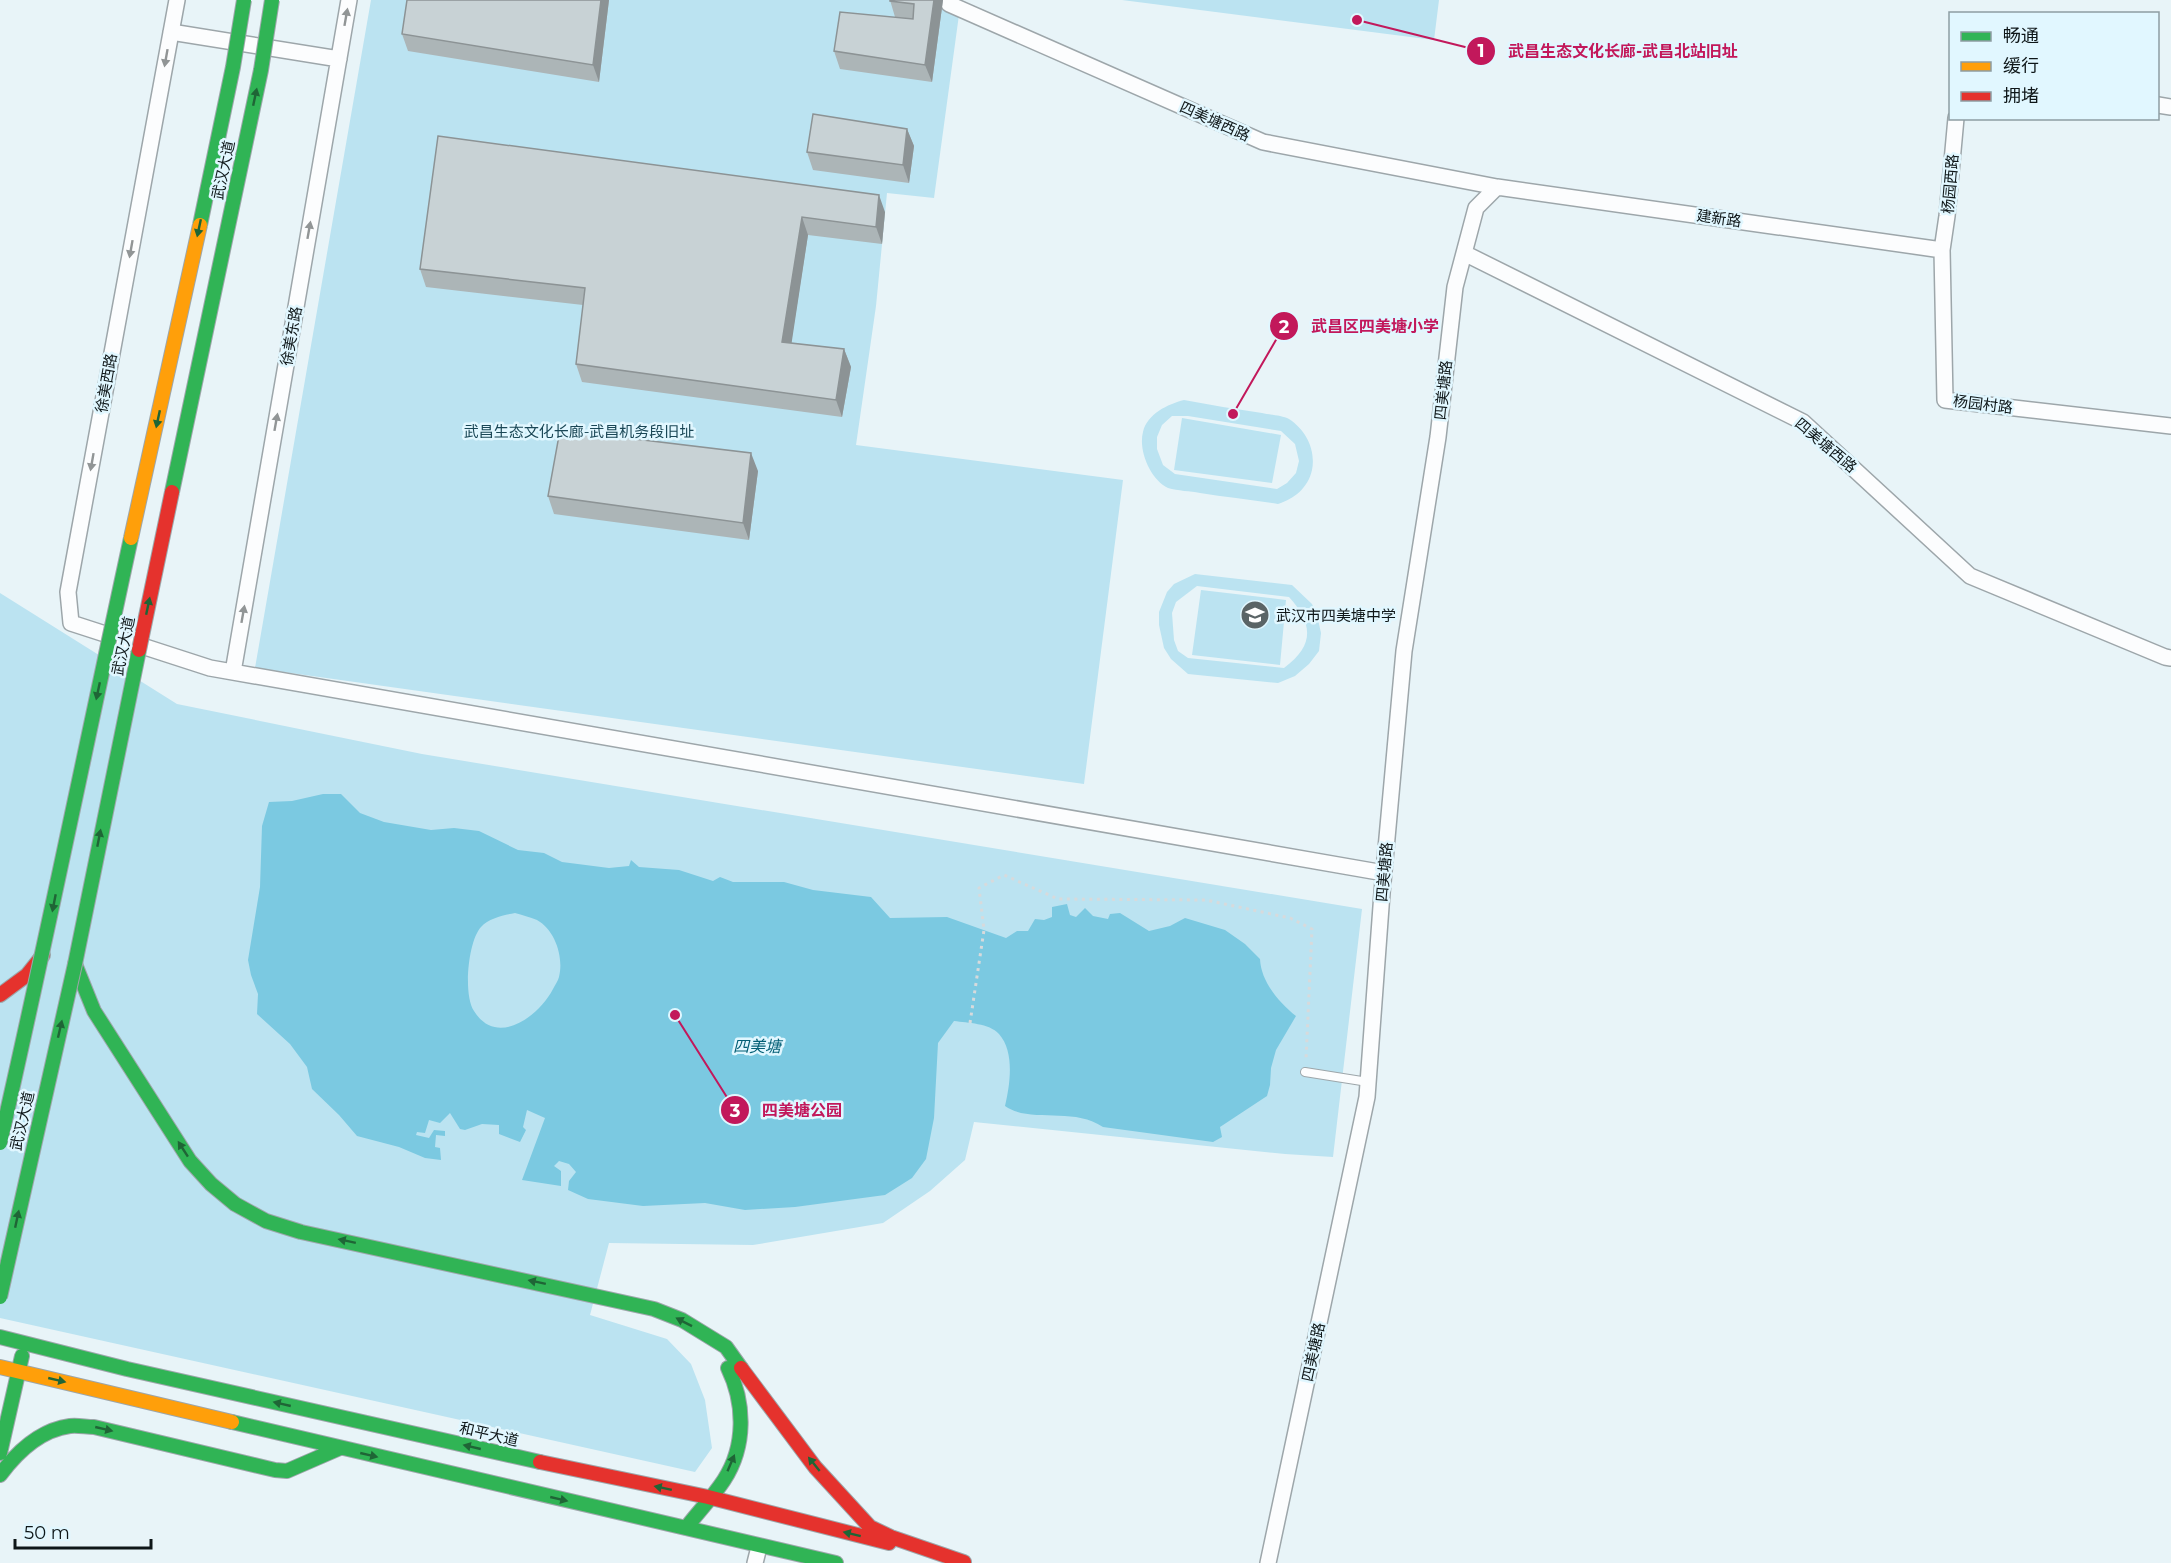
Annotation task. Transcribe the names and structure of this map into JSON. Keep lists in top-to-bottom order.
{
  "streets": {
    "main road": ["武汉大道", "和平大道"],
    "street": [
      "四美塘西路",
      "杨园西路",
      "建新路",
      "徐美东路",
      "徐美西路",
      "四美塘路",
      "杨园村路"
    ]
  },
  "crossings": [
    ["四美塘西路", "建新路"],
    ["四美塘西路", "四美塘路"],
    ["杨园西路", "建新路"],
    ["杨园西路", "杨园村路"],
    ["建新路", "四美塘路"],
    ["建新路", "杨园村路"],
    ["徐美东路", "徐美西路"]
  ],
  "one_way": ["徐美东路", "徐美西路"],
  "water": ["四美塘"],
  "parks": ["武昌生态文化长廊-武昌机务段旧址"],
  "places": {
    "other": ["武昌生态文化长廊-武昌北站旧址", "武昌区四美塘小学", "四美塘公园"],
    "school or university": ["武汉市四美塘中学"]
  },
  "legend": ["畅通", "缓行", "拥堵"],
  "scale_bar": "50 m"
}
